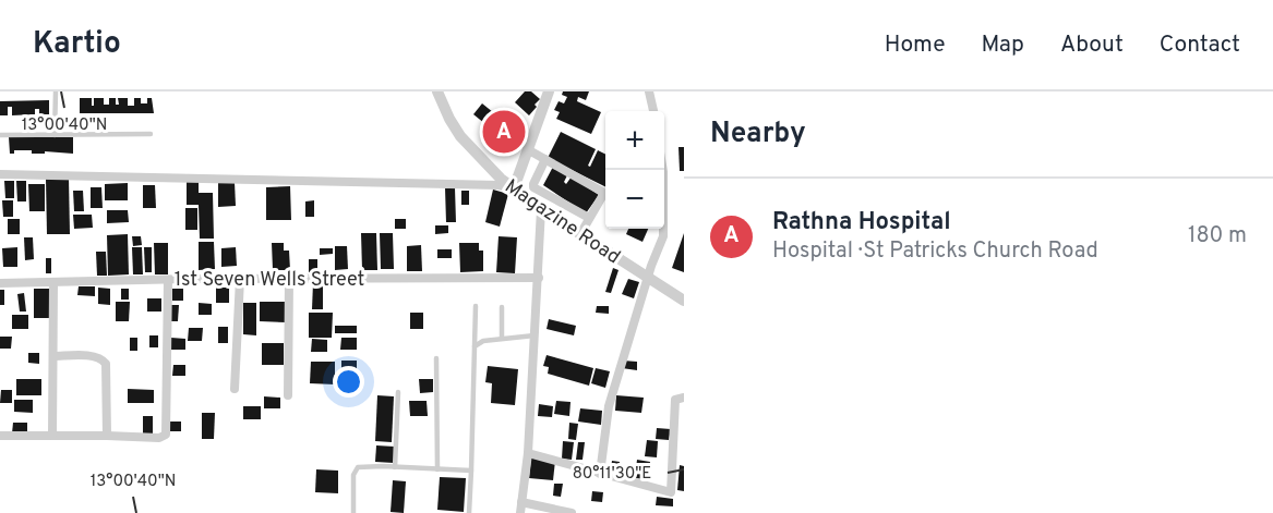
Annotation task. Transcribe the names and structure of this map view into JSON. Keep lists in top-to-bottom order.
{
  "streets": {
    "street": ["Magazine Road", "1st Seven Wells Street"]
  },
  "page": {
    "header": "Kartio",
    "nav": [
      "Home",
      "Map",
      "About",
      "Contact"
    ],
    "heading": "Nearby",
    "pins": "A",
    "map_buttons": ["+", "−"],
    "list": [
      {
        "mark": "A",
        "name": "Rathna Hospital",
        "note": "Hospital · St Patricks Church Road",
        "value": "180 m"
      }
    ]
  },
  "coordinates": ["13°00'40\"N", "80°11'30\"E"]
}
